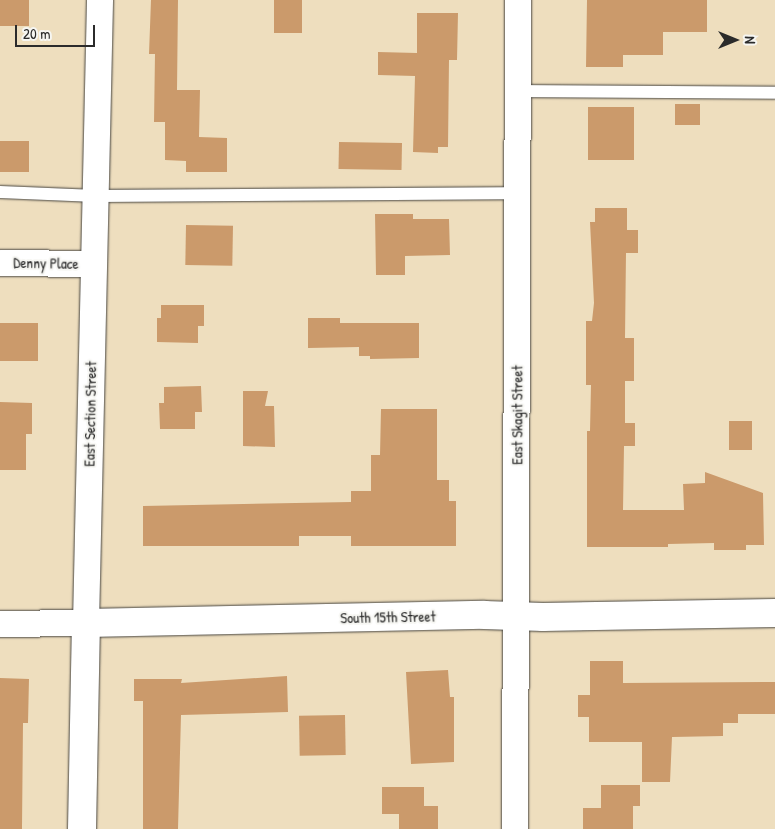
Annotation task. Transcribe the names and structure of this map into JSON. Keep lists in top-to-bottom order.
{
  "streets": {
    "street": [
      "Denny Place",
      "East Section Street",
      "East Skagit Street",
      "South 15th Street"
    ]
  },
  "crossings": [
    ["Denny Place", "East Section Street"],
    ["East Section Street", "South 15th Street"],
    ["East Skagit Street", "South 15th Street"]
  ],
  "scale_bar": "20 m",
  "north": "right"
}
